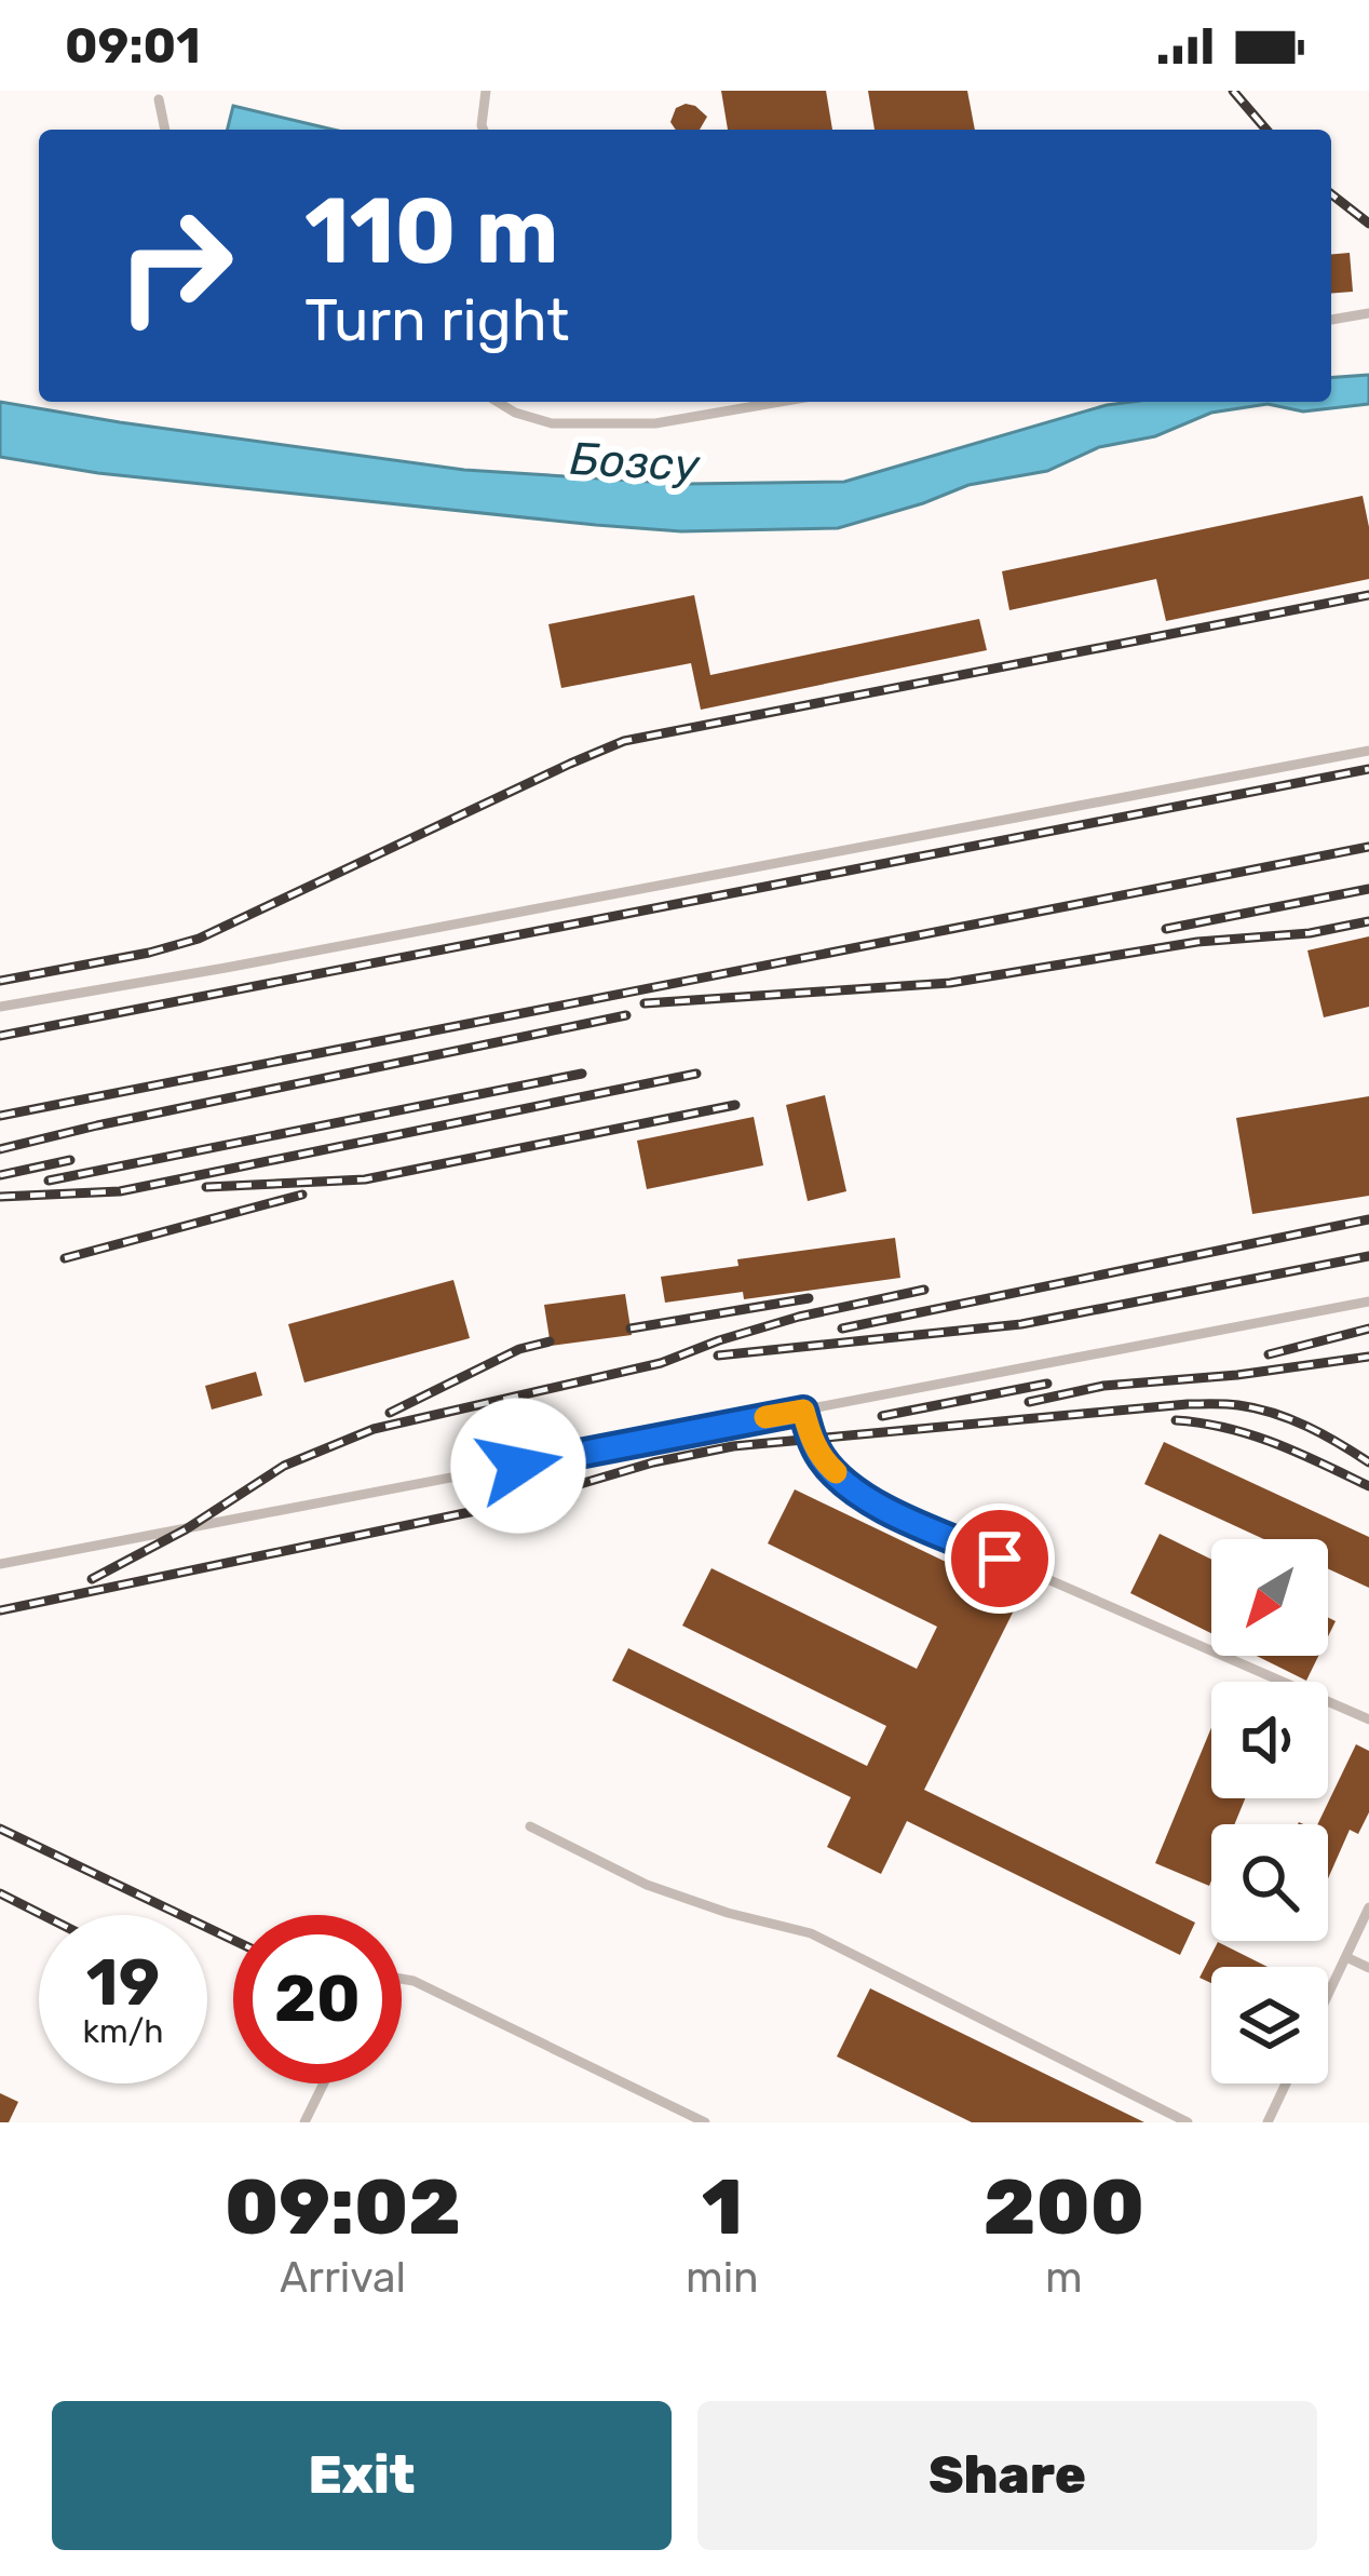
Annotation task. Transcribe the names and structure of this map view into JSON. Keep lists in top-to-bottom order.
{
  "water": ["Бозсу"],
  "north": "bottom left",
  "page": {
    "status": "09:01",
    "turn": ["110 m", "Turn right"],
    "speed": "19 km/h",
    "limit": "20",
    "eta": [
      "09:02",
      "Arrival",
      "1",
      "min",
      "200",
      "m"
    ],
    "buttons": ["Exit", "Share"]
  }
}
